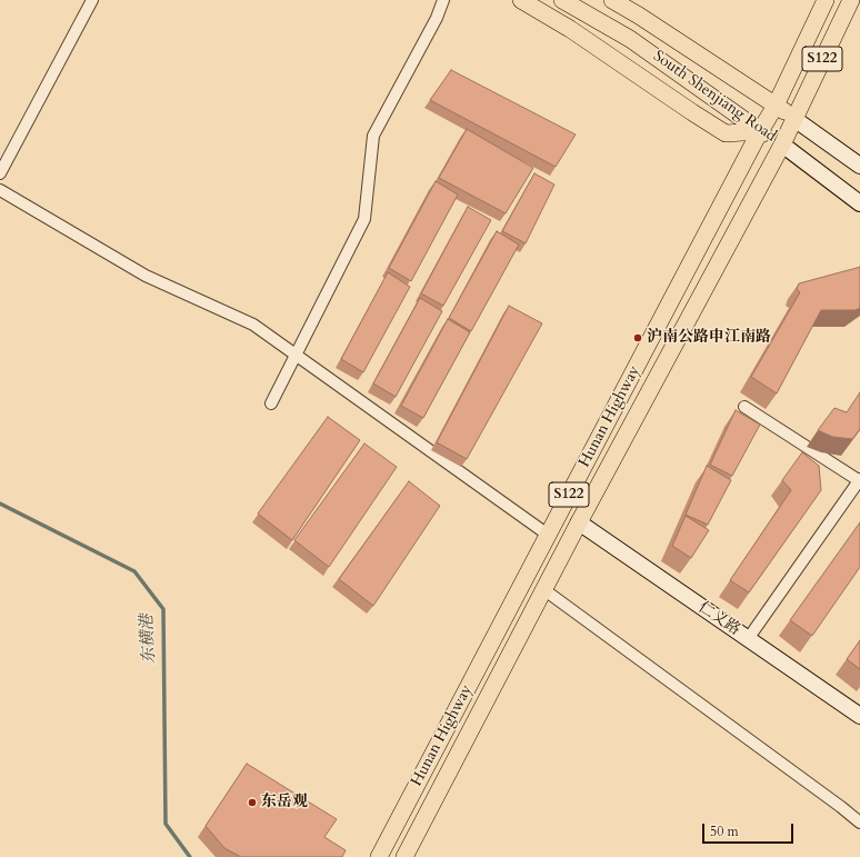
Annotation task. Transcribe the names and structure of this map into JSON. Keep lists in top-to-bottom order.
{
  "streets": {
    "main road": ["S122", "South Shenjiang Road", "Hunan Highway"],
    "street": ["仁义路"]
  },
  "crossings": [
    ["South Shenjiang Road", "Hunan Highway"],
    ["Hunan Highway", "仁义路"]
  ],
  "water": ["东横港"],
  "places": ["沪南公路申江南路", "东岳观"],
  "scale_bar": "50 m"
}
